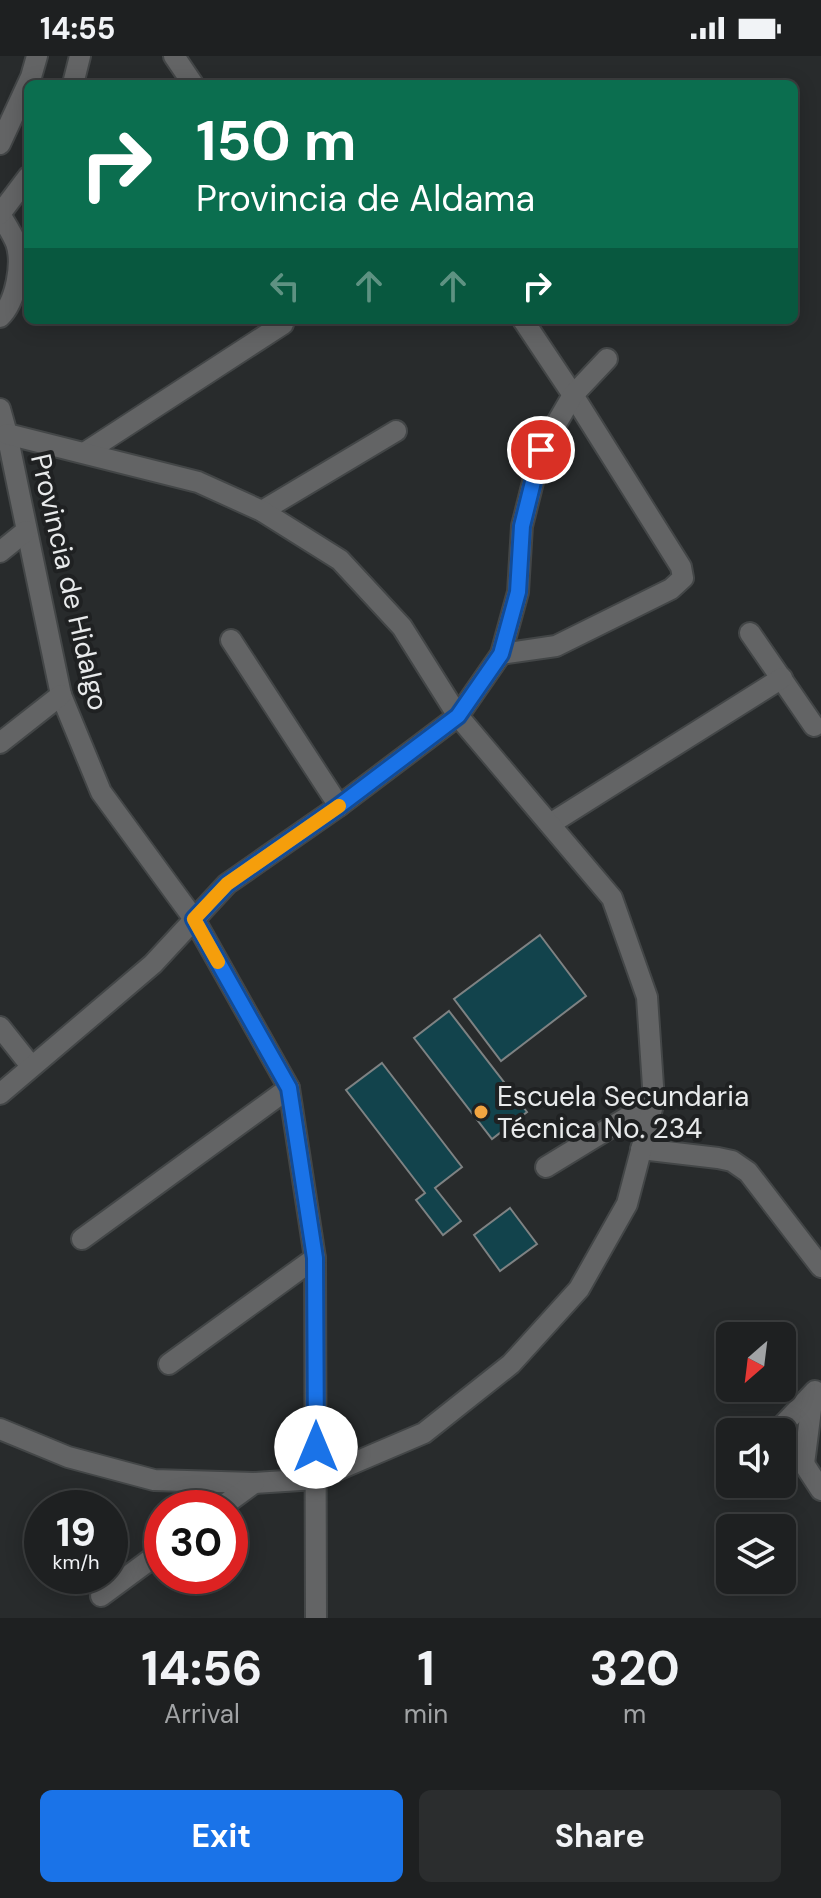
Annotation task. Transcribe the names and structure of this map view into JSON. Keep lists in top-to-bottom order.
{
  "streets": {
    "street": ["Provincia de Hidalgo"]
  },
  "places": ["Escuela Secundaria Técnica No. 234"],
  "north": "bottom left",
  "page": {
    "status": "14:55",
    "turn": ["150 m", "Provincia de Aldama"],
    "speed": "19 km/h",
    "limit": "30",
    "eta": [
      "14:56",
      "Arrival",
      "1",
      "min",
      "320",
      "m"
    ],
    "buttons": ["Exit", "Share"]
  }
}
